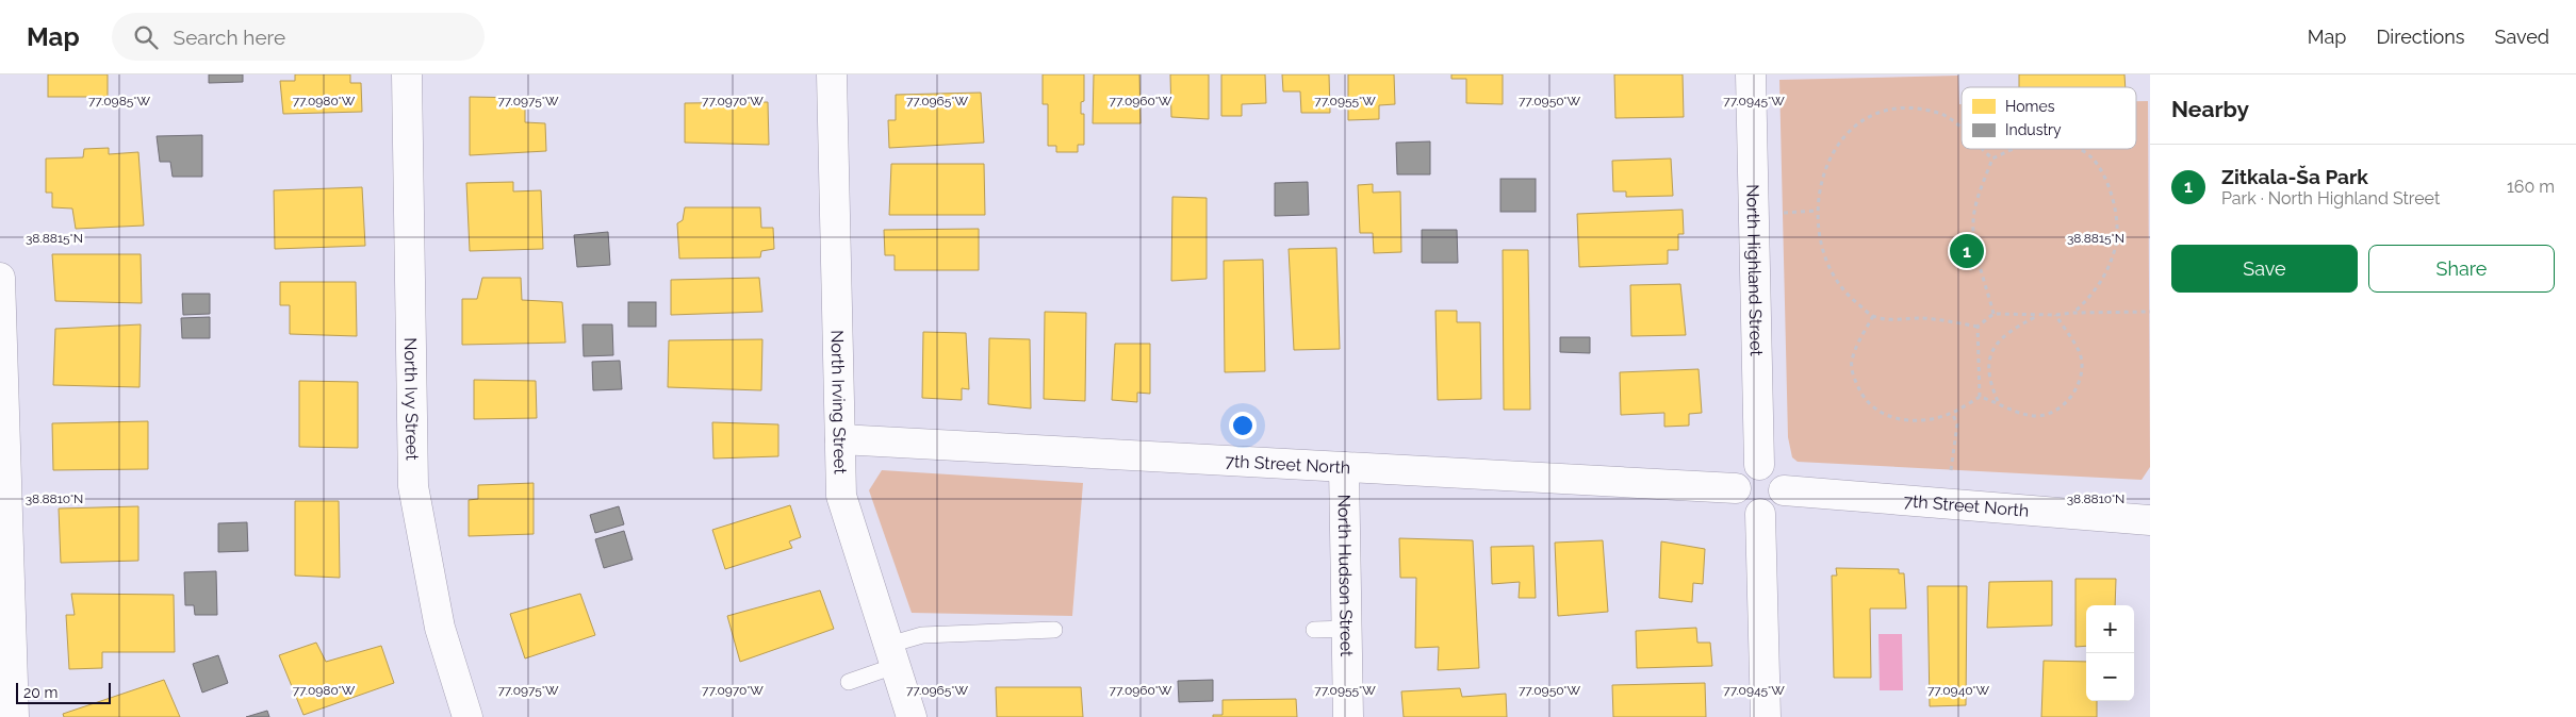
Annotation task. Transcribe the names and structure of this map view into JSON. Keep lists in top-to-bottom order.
{
  "streets": {
    "street": [
      "North Highland Street",
      "North Ivy Street",
      "North Irving Street",
      "7th Street North",
      "North Hudson Street"
    ]
  },
  "crossings": [
    ["North Highland Street", "7th Street North"],
    ["North Irving Street", "7th Street North"],
    ["7th Street North", "North Hudson Street"]
  ],
  "legend": ["Homes", "Industry"],
  "scale_bar": "20 m",
  "page": {
    "header": "Map",
    "search": "Search here",
    "nav": ["Map", "Directions", "Saved"],
    "heading": "Nearby",
    "list": [
      {
        "mark": "1",
        "name": "Zitkala-Ša Park",
        "note": "Park · North Highland Street",
        "value": "160 m"
      }
    ],
    "buttons": ["Save", "Share"],
    "pins": "1",
    "map_buttons": ["+", "−"],
    "scale": "20 m"
  },
  "coordinates": [
    "77.0985°W",
    "77.0980°W",
    "77.0975°W",
    "77.0970°W",
    "77.0965°W",
    "77.0960°W",
    "77.0955°W",
    "77.0950°W",
    "77.0945°W",
    "38.8815°N",
    "38.8810°N",
    "77.0940°W"
  ]
}
